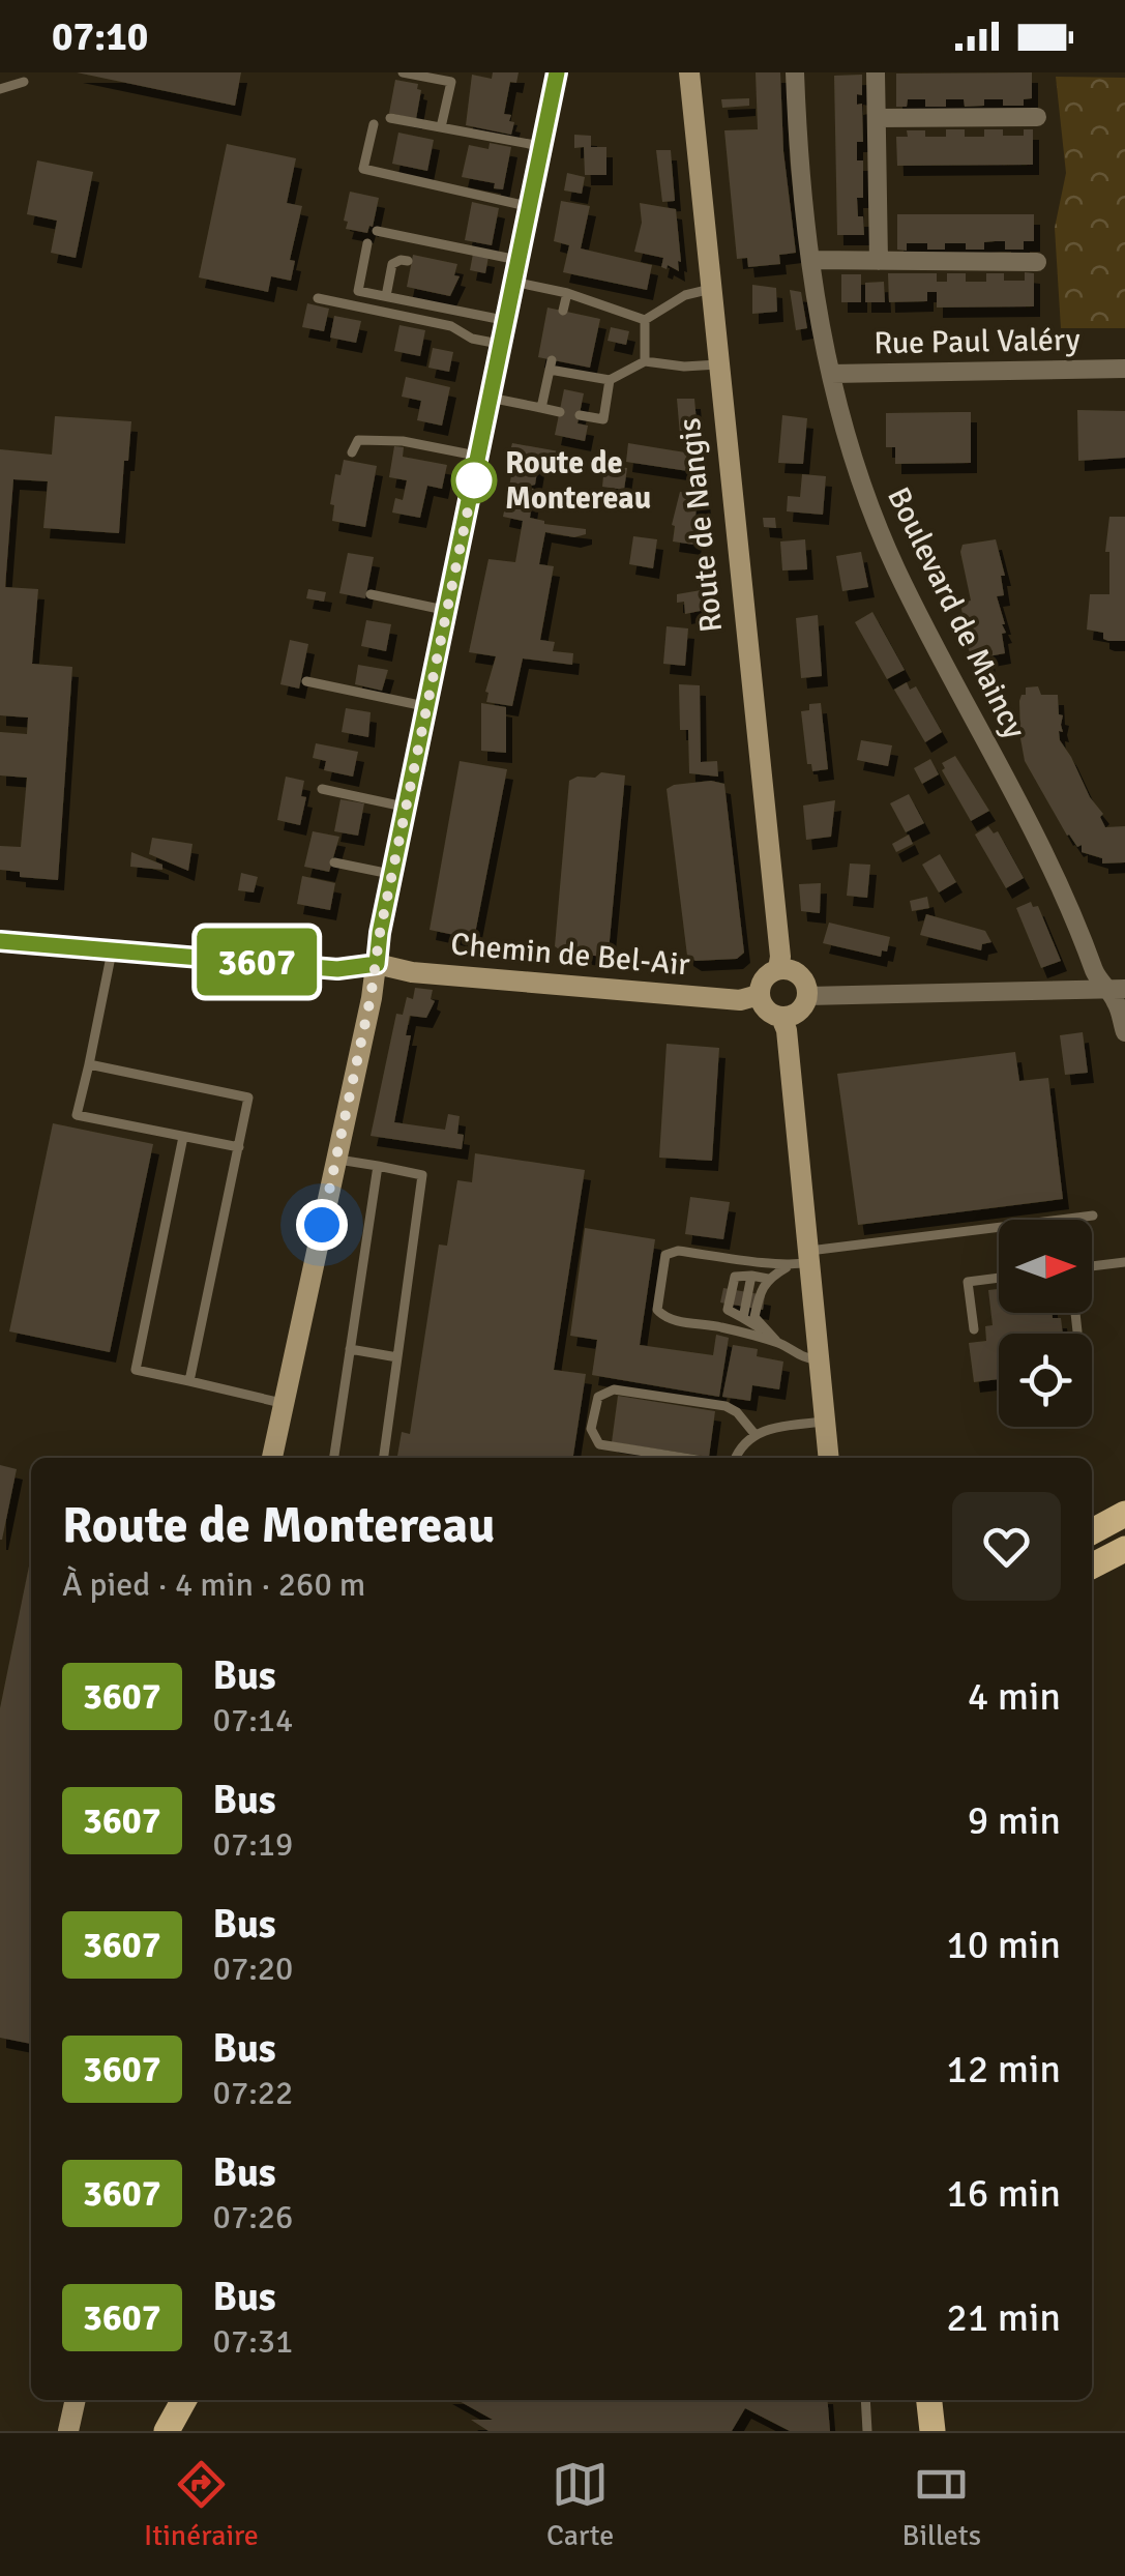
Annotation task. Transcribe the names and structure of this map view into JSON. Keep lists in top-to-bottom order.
{
  "streets": {
    "main road": ["Route de Nangis", "Chemin de Bel-Air"],
    "street": ["Rue Paul Valéry", "Boulevard de Maincy"]
  },
  "crossings": [
    ["Rue Paul Valéry", "Boulevard de Maincy"],
    ["Route de Nangis", "Chemin de Bel-Air"]
  ],
  "places": ["Route de Montereau"],
  "lines": ["bus line 3607"],
  "north": "right",
  "page": {
    "status": "07:10",
    "on_map": "3607",
    "heading": ["Route de Montereau", "À pied · 4 min · 260 m"],
    "list": [
      {
        "mark": "3607",
        "name": "Bus",
        "note": "07:14",
        "value": "4 min"
      },
      {
        "mark": "3607",
        "name": "Bus",
        "note": "07:19",
        "value": "9 min"
      },
      {
        "mark": "3607",
        "name": "Bus",
        "note": "07:20",
        "value": "10 min"
      },
      {
        "mark": "3607",
        "name": "Bus",
        "note": "07:22",
        "value": "12 min"
      },
      {
        "mark": "3607",
        "name": "Bus",
        "note": "07:26",
        "value": "16 min"
      },
      {
        "mark": "3607",
        "name": "Bus",
        "note": "07:31",
        "value": "21 min"
      }
    ],
    "tabs": ["Itinéraire", "Carte", "Billets"]
  }
}
